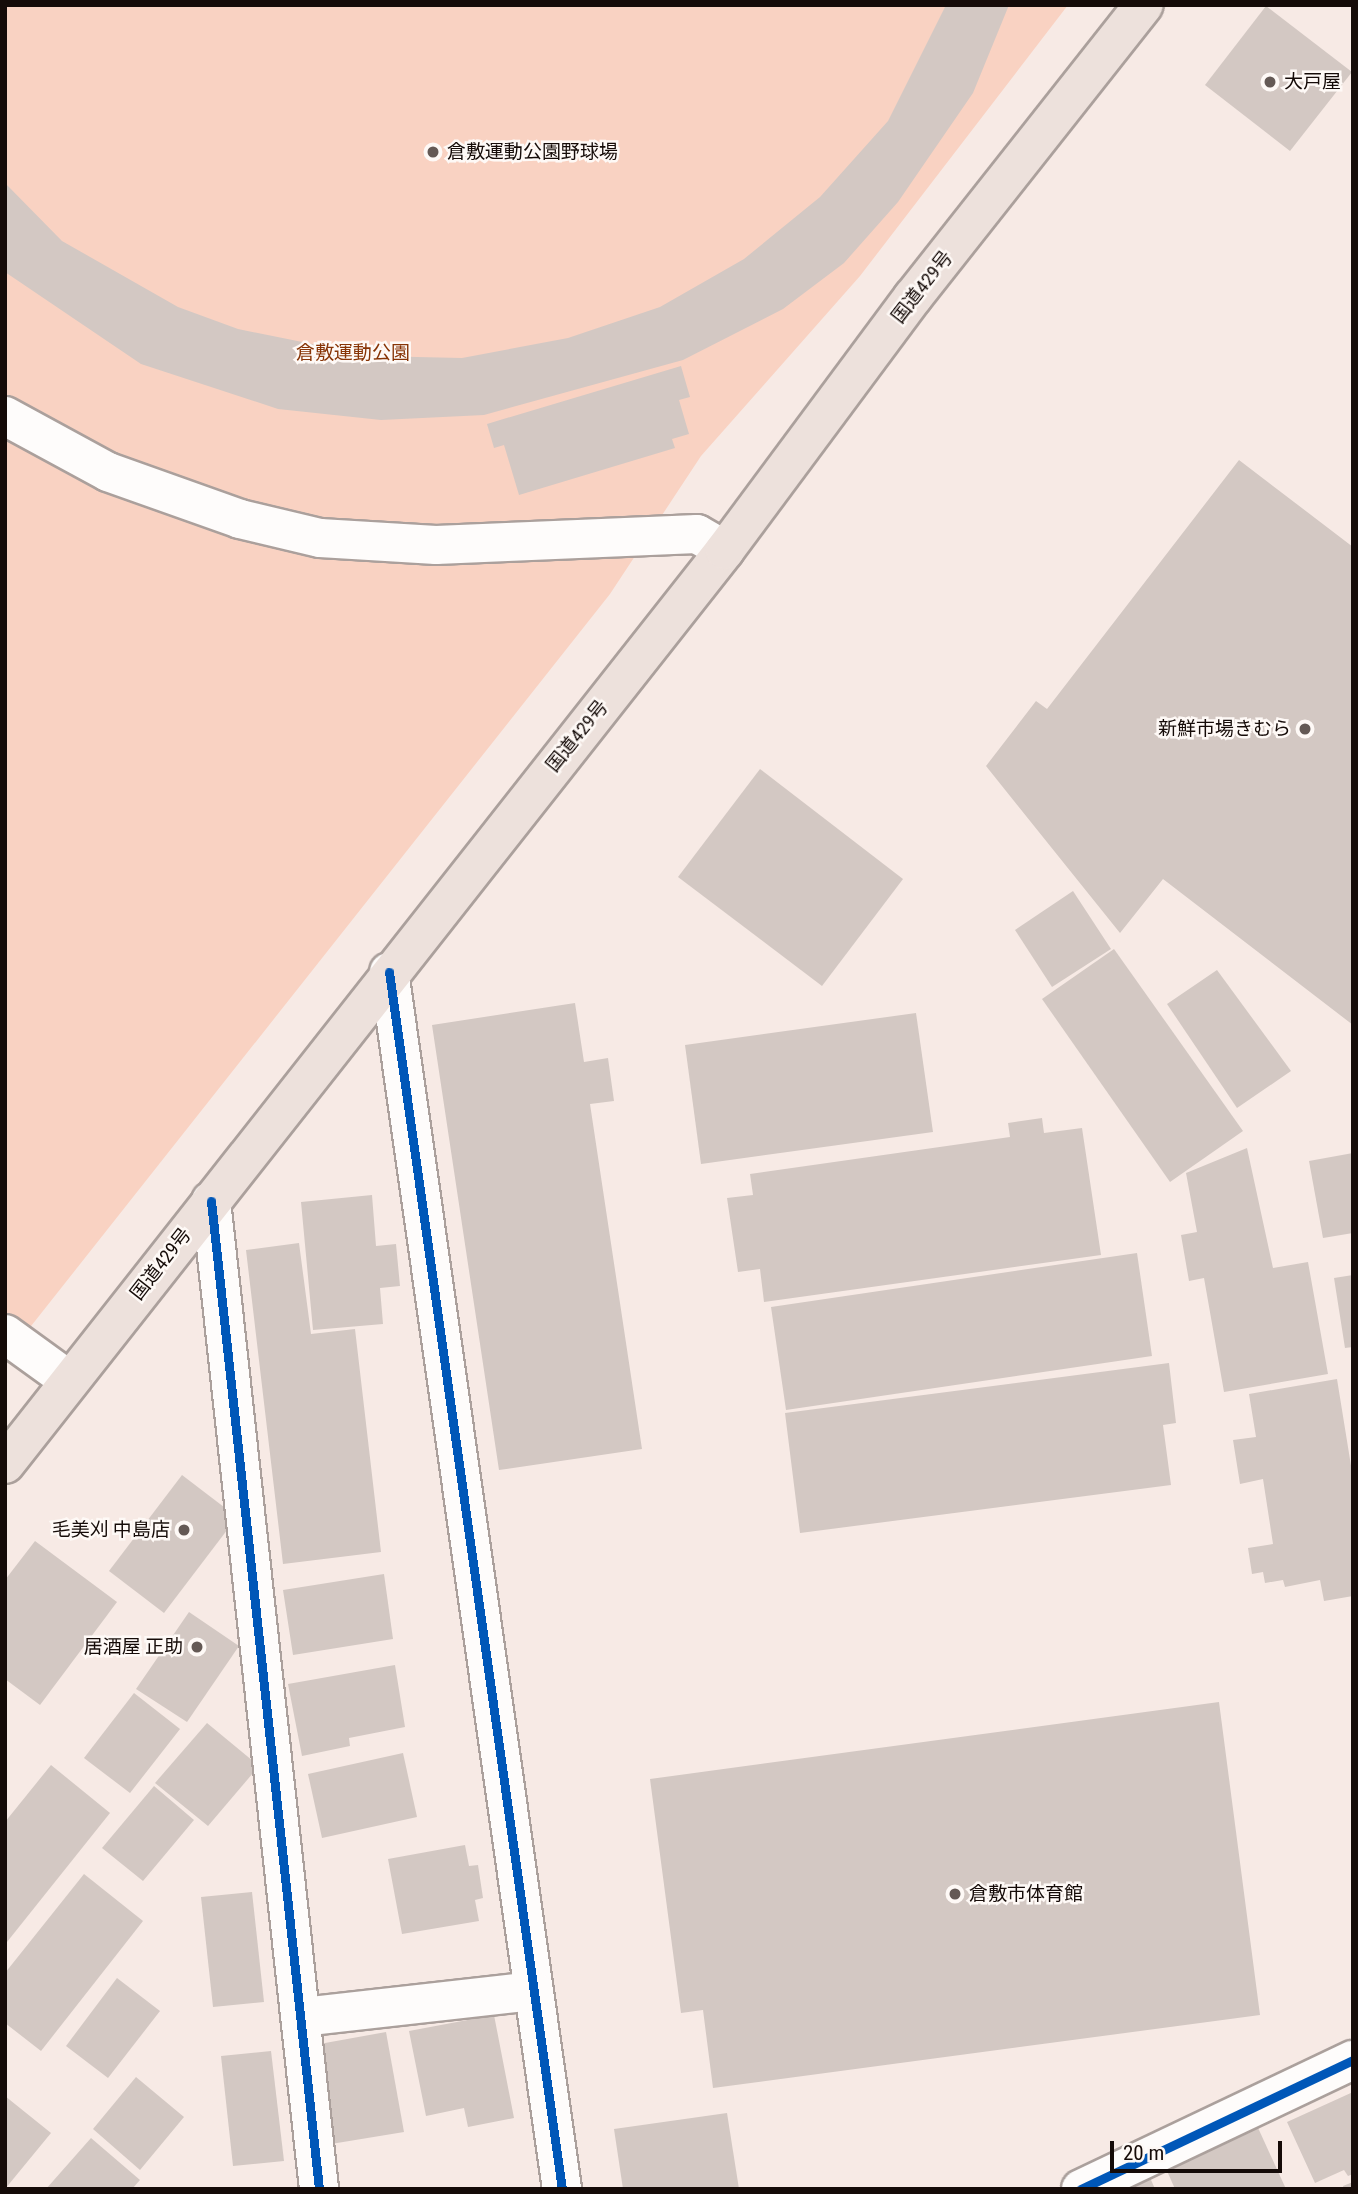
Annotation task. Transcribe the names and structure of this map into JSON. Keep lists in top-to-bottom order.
{
  "streets": {
    "highway": ["国道429号"]
  },
  "parks": ["倉敷運動公園"],
  "places": [
    "大戸屋",
    "倉敷運動公園野球場",
    "新鮮市場きむら",
    "毛美刈 中島店",
    "居酒屋 正助",
    "倉敷市体育館"
  ],
  "scale_bar": "20 m"
}
